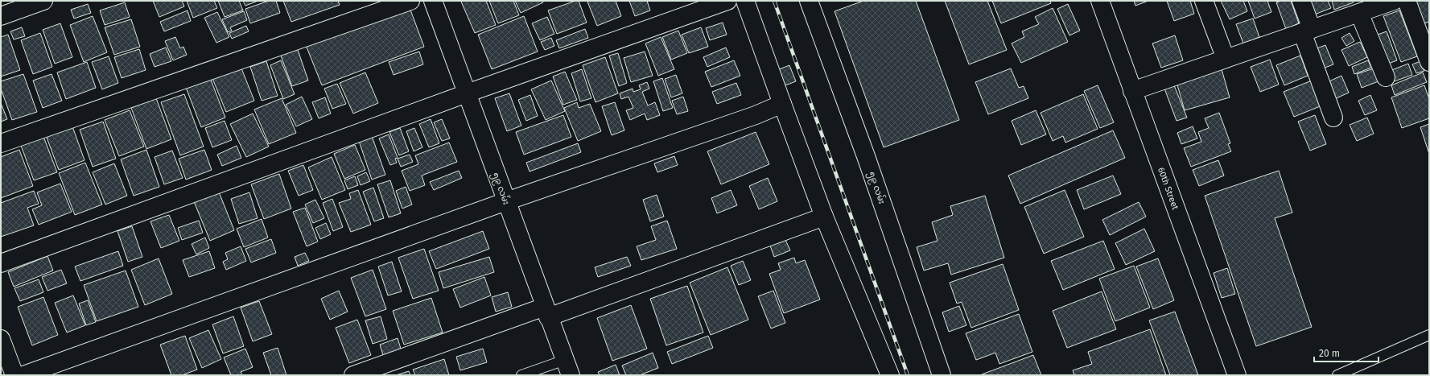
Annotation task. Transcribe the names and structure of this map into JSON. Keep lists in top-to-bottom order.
{
  "streets": {
    "street": ["၅၉ လမ်း", "60th Street"]
  },
  "scale_bar": "20 m"
}
